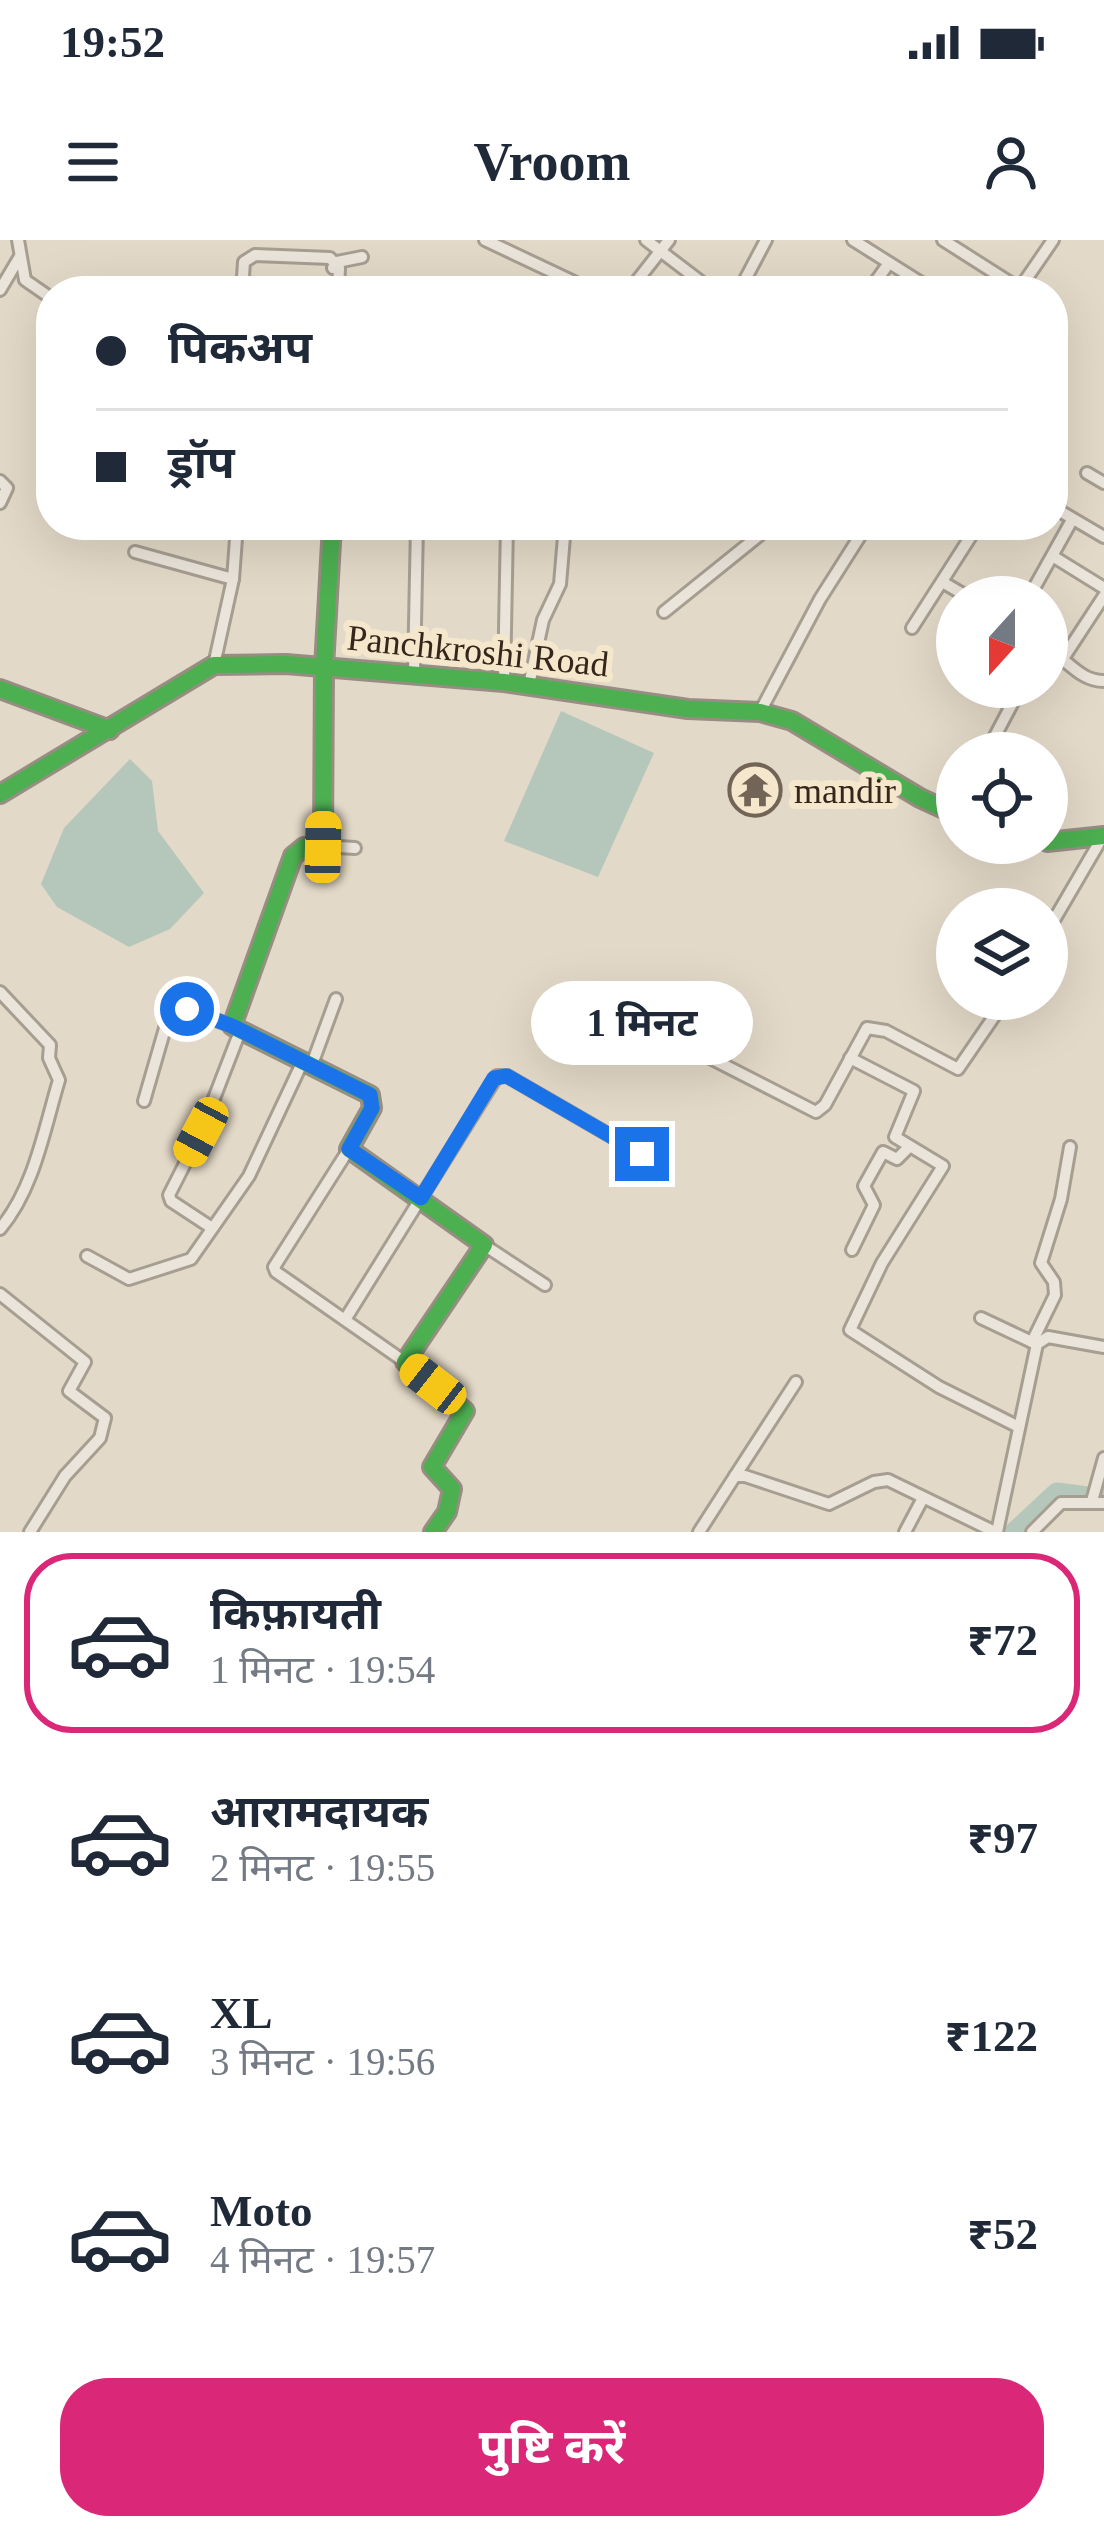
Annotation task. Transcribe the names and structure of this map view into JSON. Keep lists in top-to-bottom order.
{
  "streets": {
    "street": ["Panchkroshi Road"]
  },
  "places": {
    "temple": ["mandir"]
  },
  "north": "bottom",
  "page": {
    "status": "19:52",
    "header": "Vroom",
    "banner": ["पिकअप", "ड्रॉप"],
    "bubble": "1 मिनट",
    "list": [
      {
        "name": "किफ़ायती",
        "note": "1 मिनट · 19:54",
        "value": "₹72"
      },
      {
        "name": "आरामदायक",
        "note": "2 मिनट · 19:55",
        "value": "₹97"
      },
      {
        "name": "XL",
        "note": "3 मिनट · 19:56",
        "value": "₹122"
      },
      {
        "name": "Moto",
        "note": "4 मिनट · 19:57",
        "value": "₹52"
      }
    ],
    "buttons": "पुष्टि करें"
  }
}
